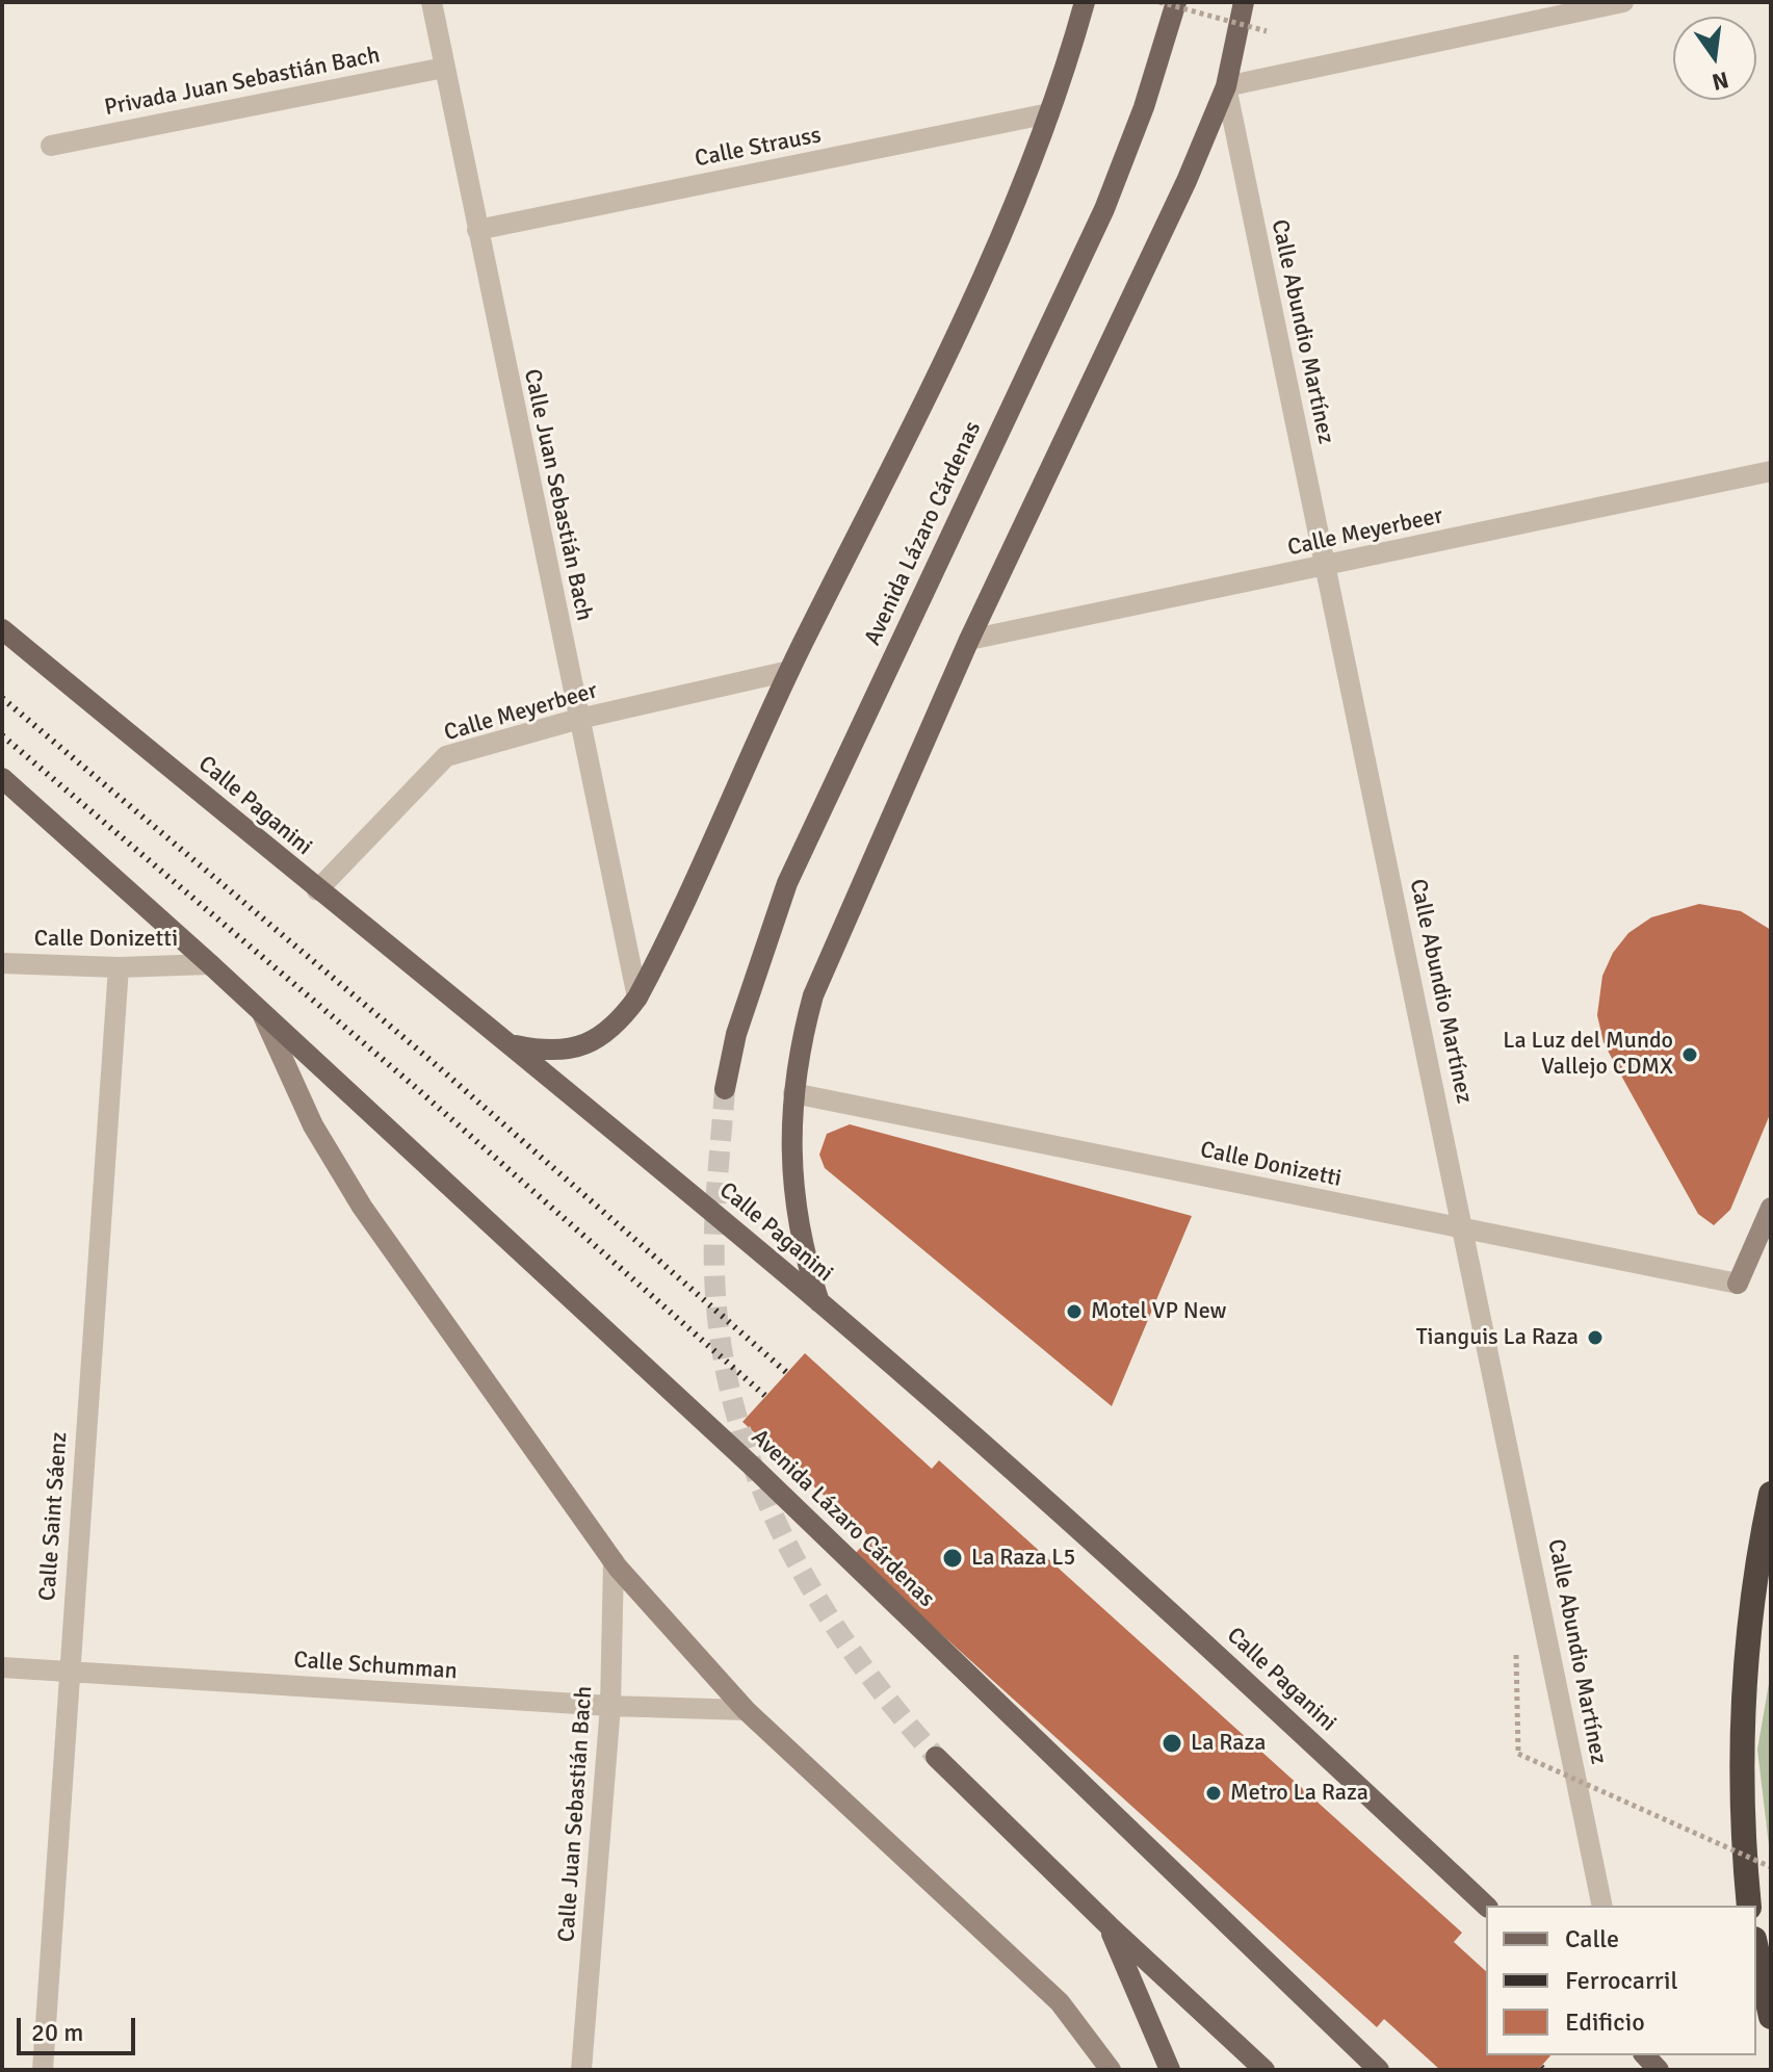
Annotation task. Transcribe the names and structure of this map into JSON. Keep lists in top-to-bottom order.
{
  "streets": {
    "main road": ["Avenida Lázaro Cárdenas", "Calle Paganini"],
    "street": [
      "Privada Juan Sebastián Bach",
      "Calle Strauss",
      "Calle Abundio Martínez",
      "Calle Juan Sebastián Bach",
      "Calle Meyerbeer",
      "Calle Donizetti",
      "Calle Saint Sáenz",
      "Calle Schumman"
    ]
  },
  "crossings": [
    ["Privada Juan Sebastián Bach", "Calle Juan Sebastián Bach"],
    ["Calle Strauss", "Calle Juan Sebastián Bach"],
    ["Calle Abundio Martínez", "Calle Meyerbeer"],
    ["Calle Abundio Martínez", "Calle Donizetti"],
    ["Calle Juan Sebastián Bach", "Calle Meyerbeer"],
    ["Calle Juan Sebastián Bach", "Calle Schumman"],
    ["Calle Meyerbeer", "Calle Paganini"],
    ["Calle Donizetti", "Calle Saint Sáenz"],
    ["Calle Saint Sáenz", "Calle Schumman"]
  ],
  "places": [
    "La Luz del Mundo Vallejo CDMX",
    "Motel VP New",
    "Tianguis La Raza",
    "La Raza L5",
    "La Raza",
    "Metro La Raza"
  ],
  "legend": ["Calle", "Ferrocarril", "Edificio"],
  "scale_bar": "20 m",
  "north": "bottom"
}
